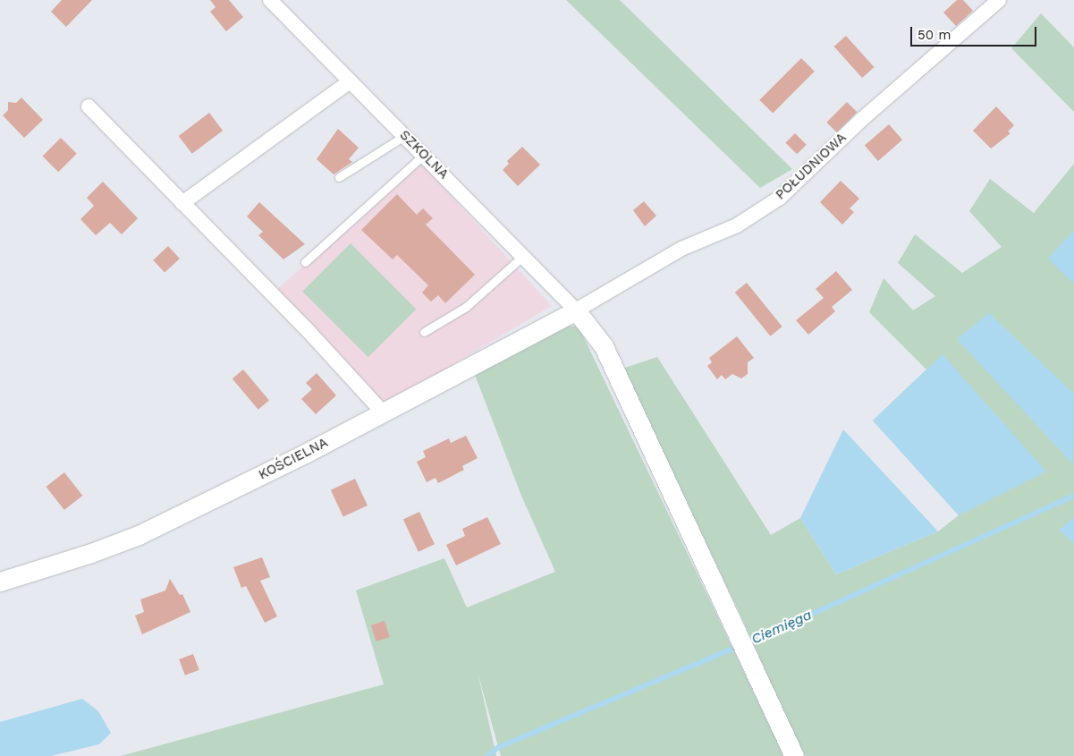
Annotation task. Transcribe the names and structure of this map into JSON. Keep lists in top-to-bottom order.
{
  "streets": {
    "street": ["SZKOLNA", "POŁUDNIOWA", "KOŚCIELNA"]
  },
  "crossings": [
    ["SZKOLNA", "POŁUDNIOWA"],
    ["SZKOLNA", "KOŚCIELNA"],
    ["POŁUDNIOWA", "KOŚCIELNA"]
  ],
  "water": ["Ciemięga"],
  "scale_bar": "50 m"
}
